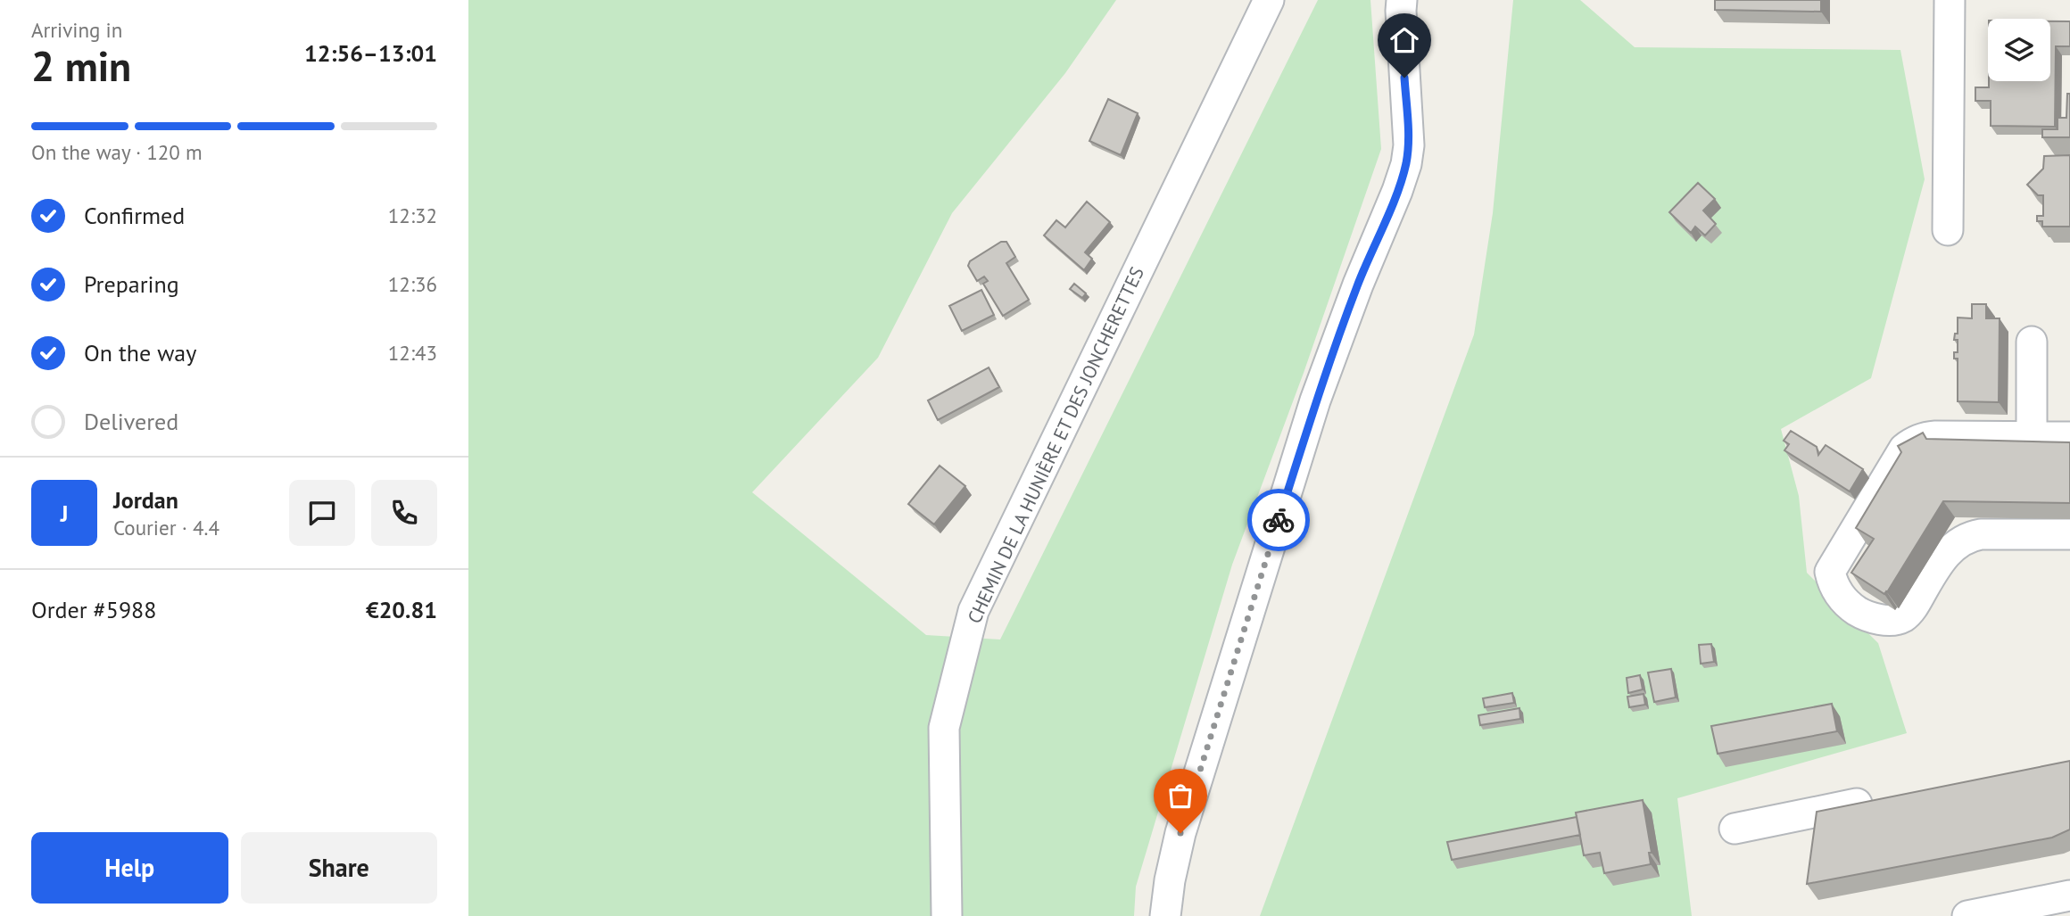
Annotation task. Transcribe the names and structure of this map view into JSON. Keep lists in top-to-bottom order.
{
  "streets": {
    "street": ["CHEMIN DE LA HUNIÈRE ET DES JONCHERETTES"]
  },
  "page": {
    "heading": ["2 min", "Arriving in", "12:56–13:01"],
    "panel": [
      "Jordan",
      "Courier · 4.4",
      "Order #5988",
      "€20.81"
    ],
    "bar": "On the way · 120 m",
    "list": [
      ["Confirmed", "12:32"],
      ["Preparing", "12:36"],
      ["On the way", "12:43"],
      "Delivered"
    ],
    "round": "J",
    "buttons": ["Help", "Share"]
  }
}
